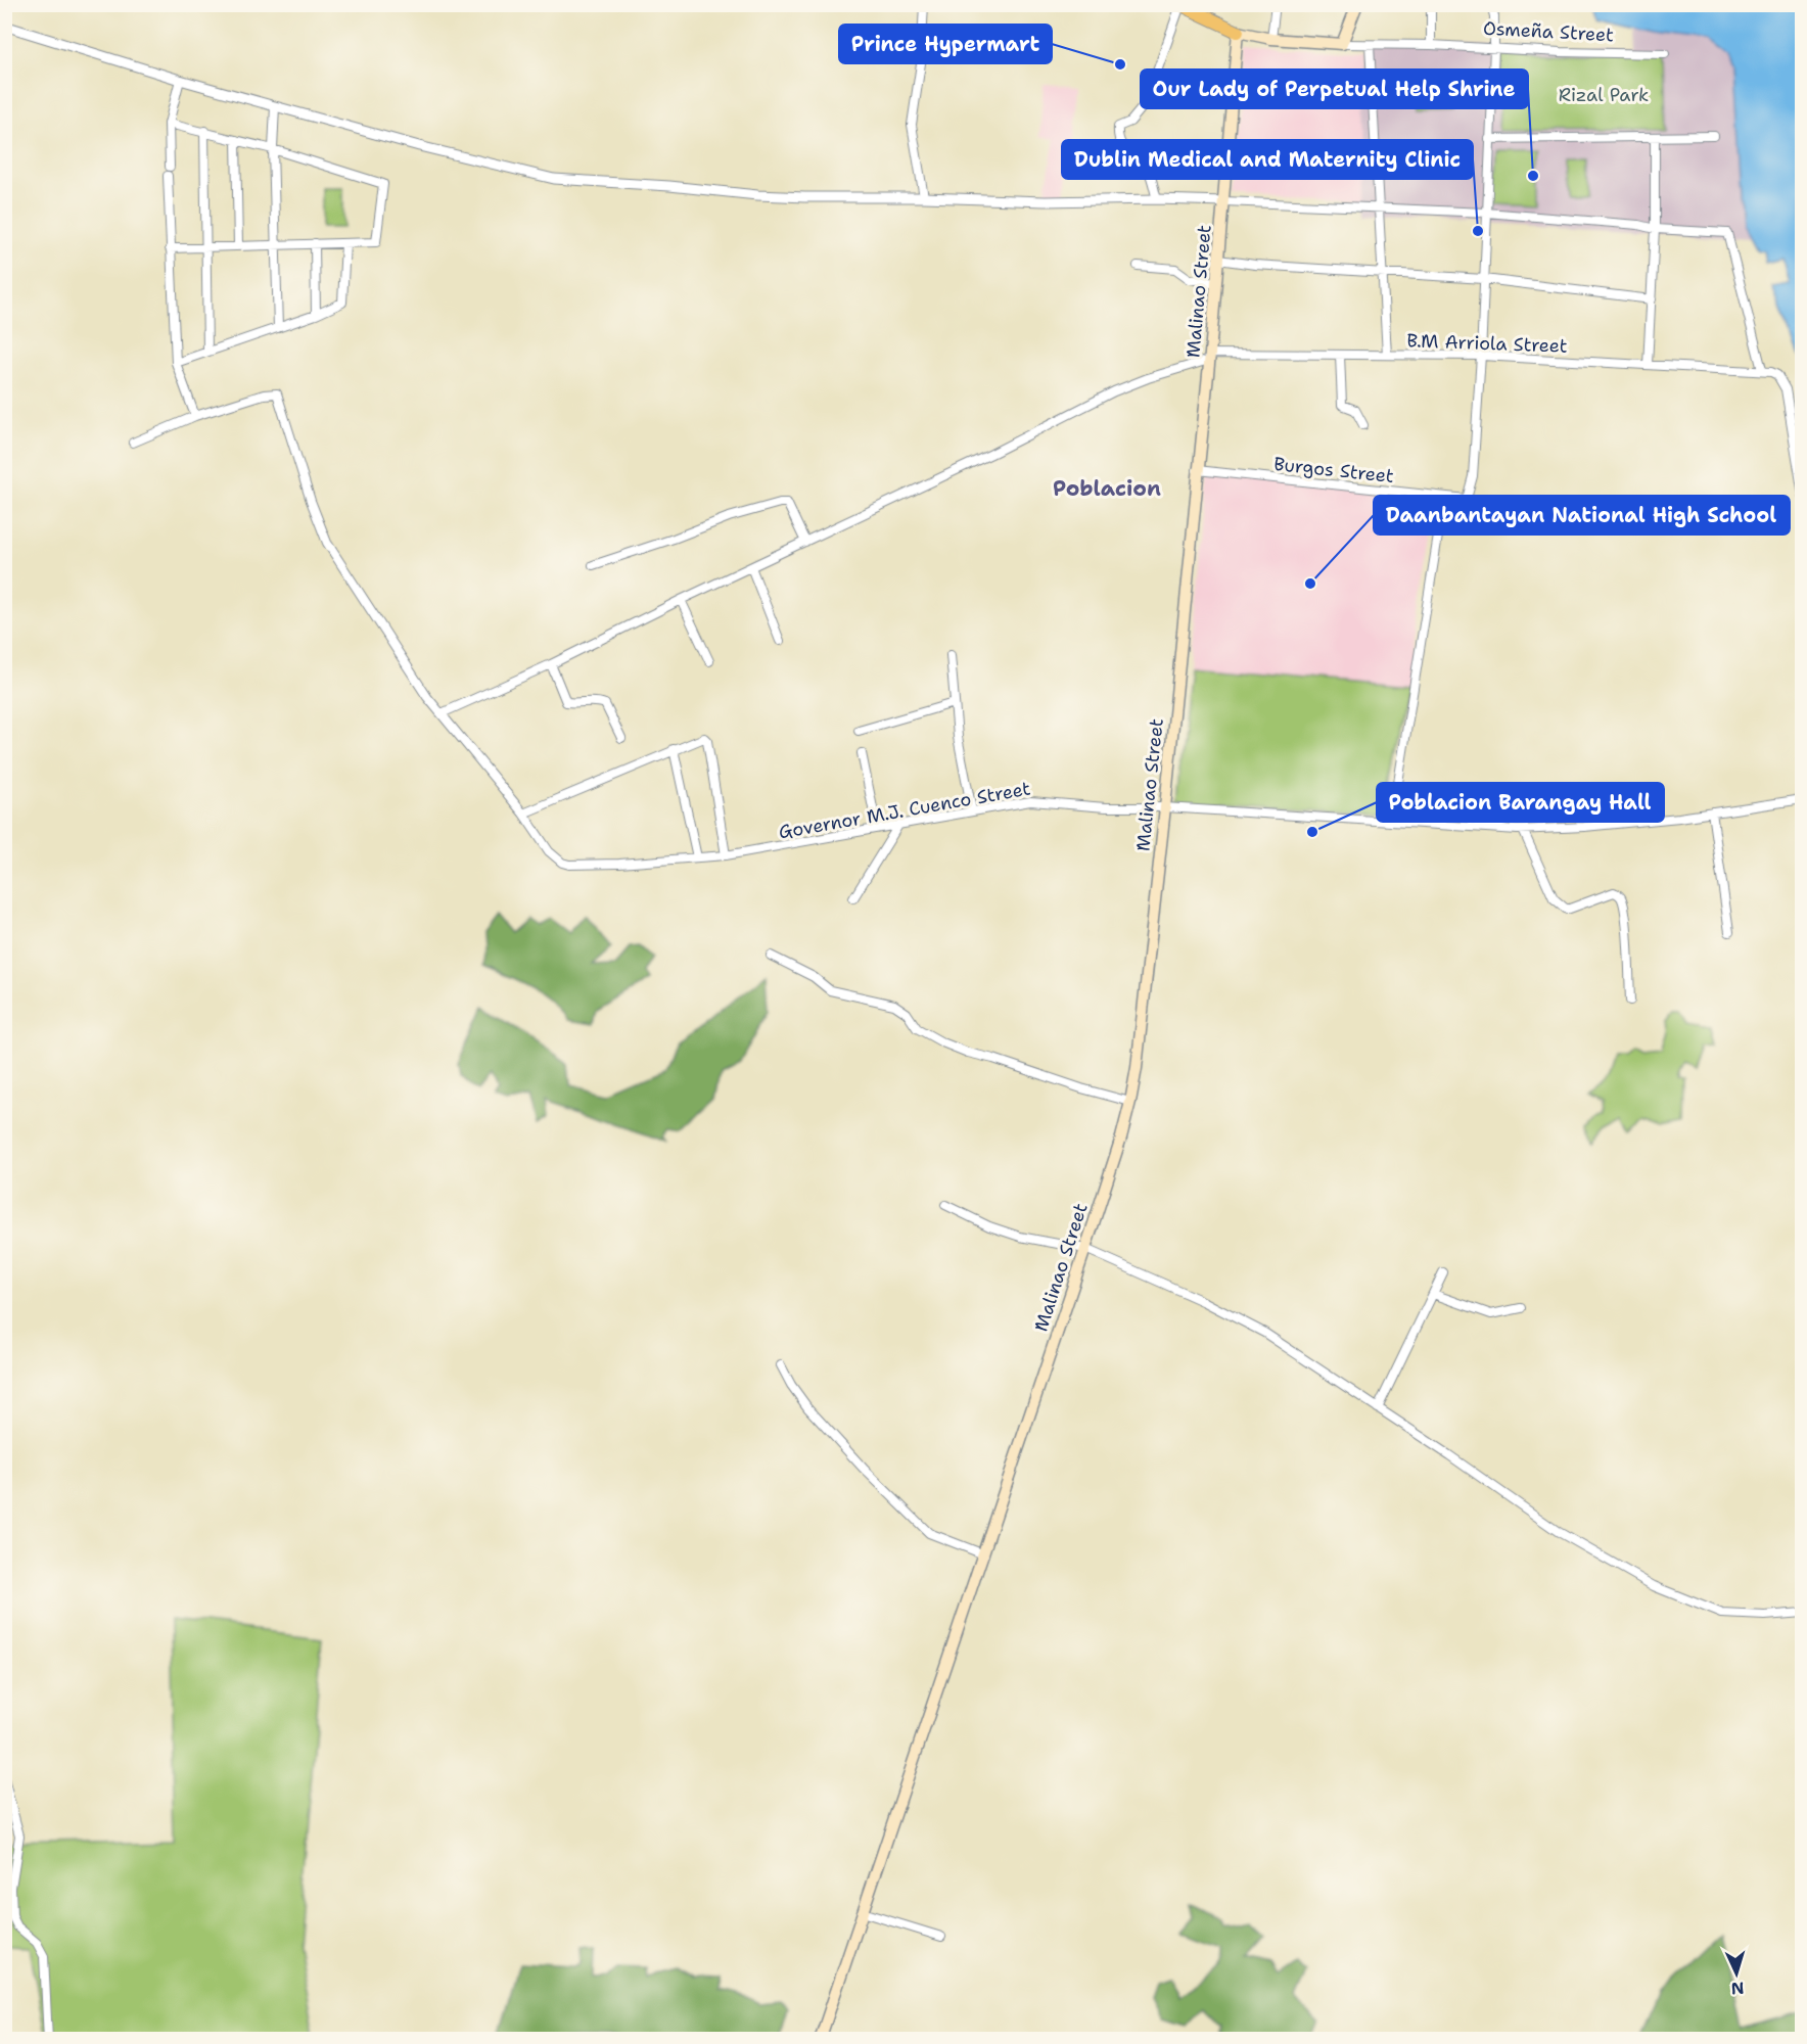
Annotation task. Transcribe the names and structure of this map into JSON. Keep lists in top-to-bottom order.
{
  "streets": {
    "main road": ["Osmeña Street", "Malinao Street"],
    "street": ["B.M Arriola Street", "Burgos Street", "Governor M.J. Cuenco Street"]
  },
  "crossings": [
    ["Osmeña Street", "Malinao Street"],
    ["Malinao Street", "B.M Arriola Street"],
    ["Malinao Street", "Burgos Street"],
    ["Malinao Street", "Governor M.J. Cuenco Street"],
    ["B.M Arriola Street", "Burgos Street"]
  ],
  "districts": ["Poblacion"],
  "parks": ["Rizal Park"],
  "places": [
    "Prince Hypermart",
    "Our Lady of Perpetual Help Shrine",
    "Dublin Medical and Maternity Clinic",
    "Daanbantayan National High School",
    "Poblacion Barangay Hall"
  ],
  "north": "bottom"
}
